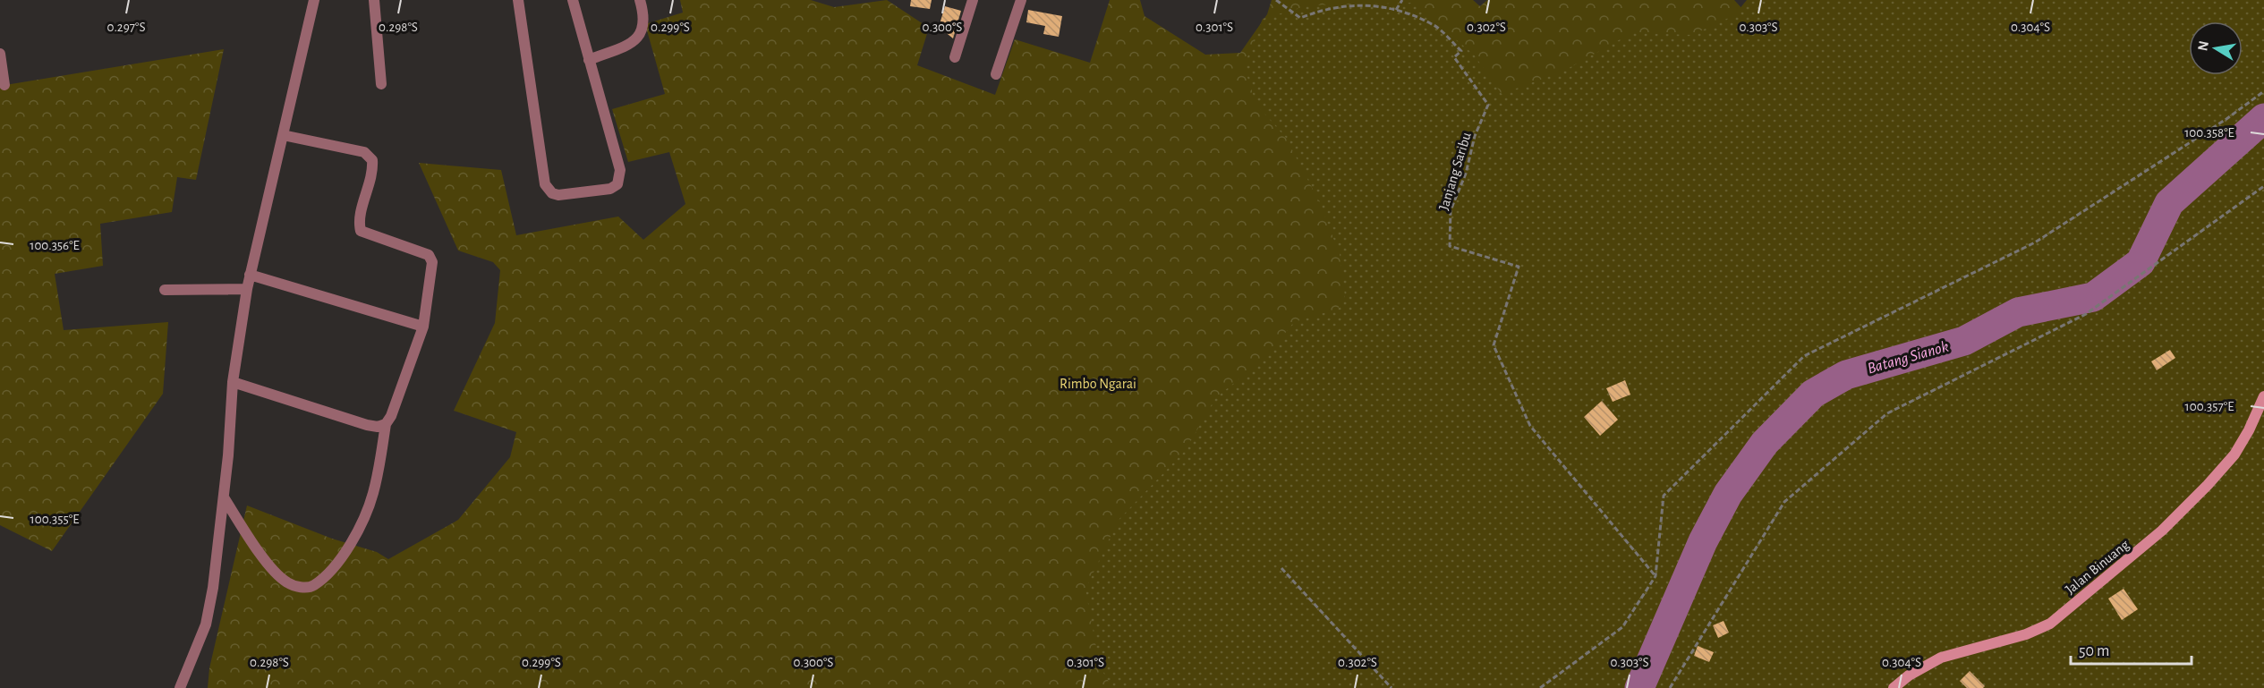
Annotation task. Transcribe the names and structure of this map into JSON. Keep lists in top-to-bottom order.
{
  "streets": {
    "main road": ["Jalan Binuang"],
    "path": ["Janjang Saribu"]
  },
  "water": ["Batang Sianok"],
  "parks": ["Rimbo Ngarai"],
  "scale_bar": "50 m",
  "north": "left",
  "coordinates": [
    "0.297°S",
    "0.298°S",
    "0.299°S",
    "0.300°S",
    "0.301°S",
    "0.302°S",
    "0.303°S",
    "0.304°S",
    "100.358°E",
    "100.356°E",
    "100.357°E",
    "100.355°E"
  ]
}
